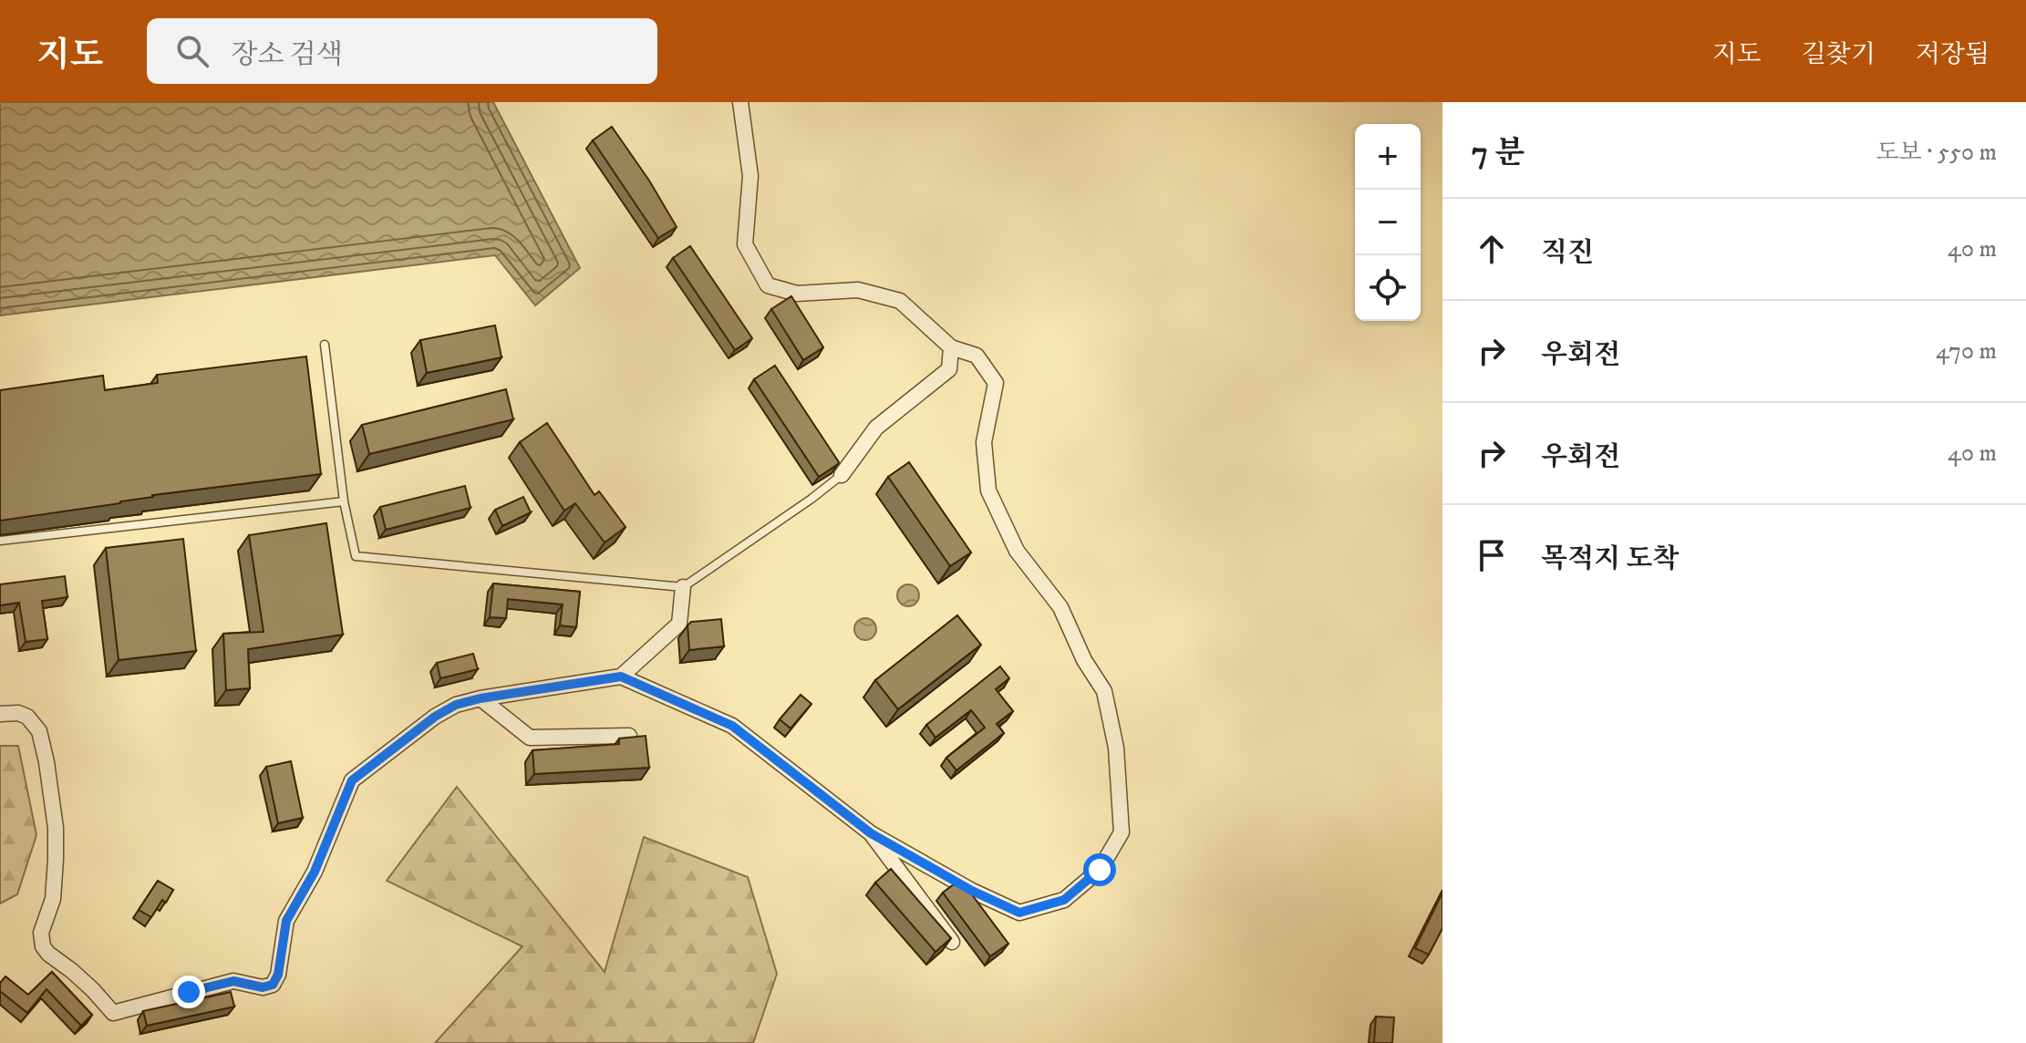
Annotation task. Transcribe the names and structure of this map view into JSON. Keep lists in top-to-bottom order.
{
  "page": {
    "header": "지도",
    "search": "장소 검색",
    "nav": ["지도", "길찾기", "저장됨"],
    "heading": ["7 분", "도보 · 550 m"],
    "map_buttons": ["+", "−"],
    "list": [
      ["직진", "40 m"],
      ["우회전", "470 m"],
      ["우회전", "40 m"],
      "목적지 도착"
    ]
  }
}
